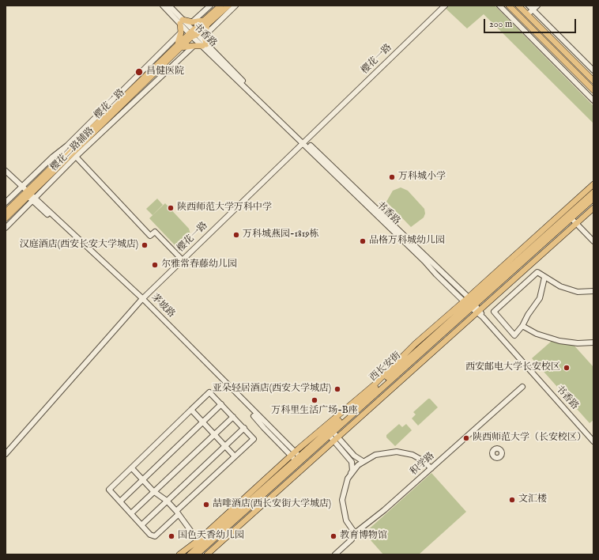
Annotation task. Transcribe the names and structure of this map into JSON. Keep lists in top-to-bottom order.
{
  "streets": {
    "main road": ["樱花二路", "西长安街"],
    "street": [
      "书香路",
      "樱花一路",
      "樱花二路辅路",
      "茅坡路",
      "积学路"
    ]
  },
  "crossings": [
    ["书香路", "樱花一路"],
    ["书香路", "樱花二路"],
    ["书香路", "西长安街"],
    ["樱花一路", "茅坡路"],
    ["樱花二路", "樱花二路辅路"],
    ["樱花二路", "茅坡路"],
    ["樱花二路辅路", "茅坡路"],
    ["茅坡路", "西长安街"]
  ],
  "places": [
    "昌健医院",
    "万科城小学",
    "陕西师范大学万科中学",
    "万科城燕园-1819栋",
    "品格万科城幼儿园",
    "汉庭酒店(西安长安大学城店)",
    "尔雅常春藤幼儿园",
    "西安邮电大学长安校区",
    "亚朵轻居酒店(西安大学城店)",
    "万科里生活广场-B座",
    "陕西师范大学（长安校区）",
    "文汇楼",
    "喆啡酒店(西长安街大学城店)",
    "国色天香幼儿园",
    "教育博物馆"
  ],
  "scale_bar": "200 m"
}
